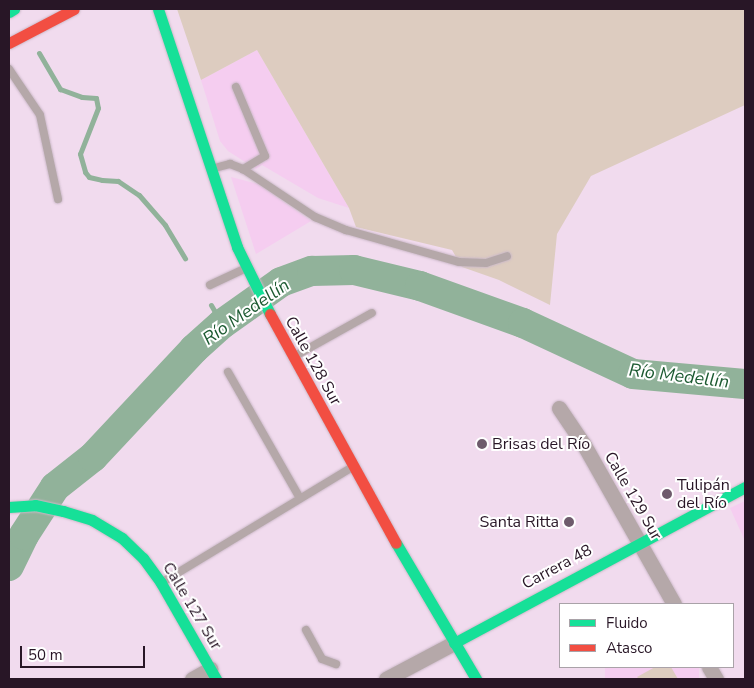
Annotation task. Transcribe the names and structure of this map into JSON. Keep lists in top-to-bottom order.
{
  "streets": {
    "main road": ["Calle 128 Sur", "Carrera 48", "Calle 127 Sur"],
    "street": ["Calle 129 Sur"]
  },
  "crossings": [
    ["Calle 128 Sur", "Carrera 48"],
    ["Calle 129 Sur", "Carrera 48"]
  ],
  "water": ["Río Medellín"],
  "places": ["Brisas del Río", "Tulipán del Río", "Santa Ritta"],
  "legend": ["Fluido", "Atasco"],
  "scale_bar": "50 m"
}
